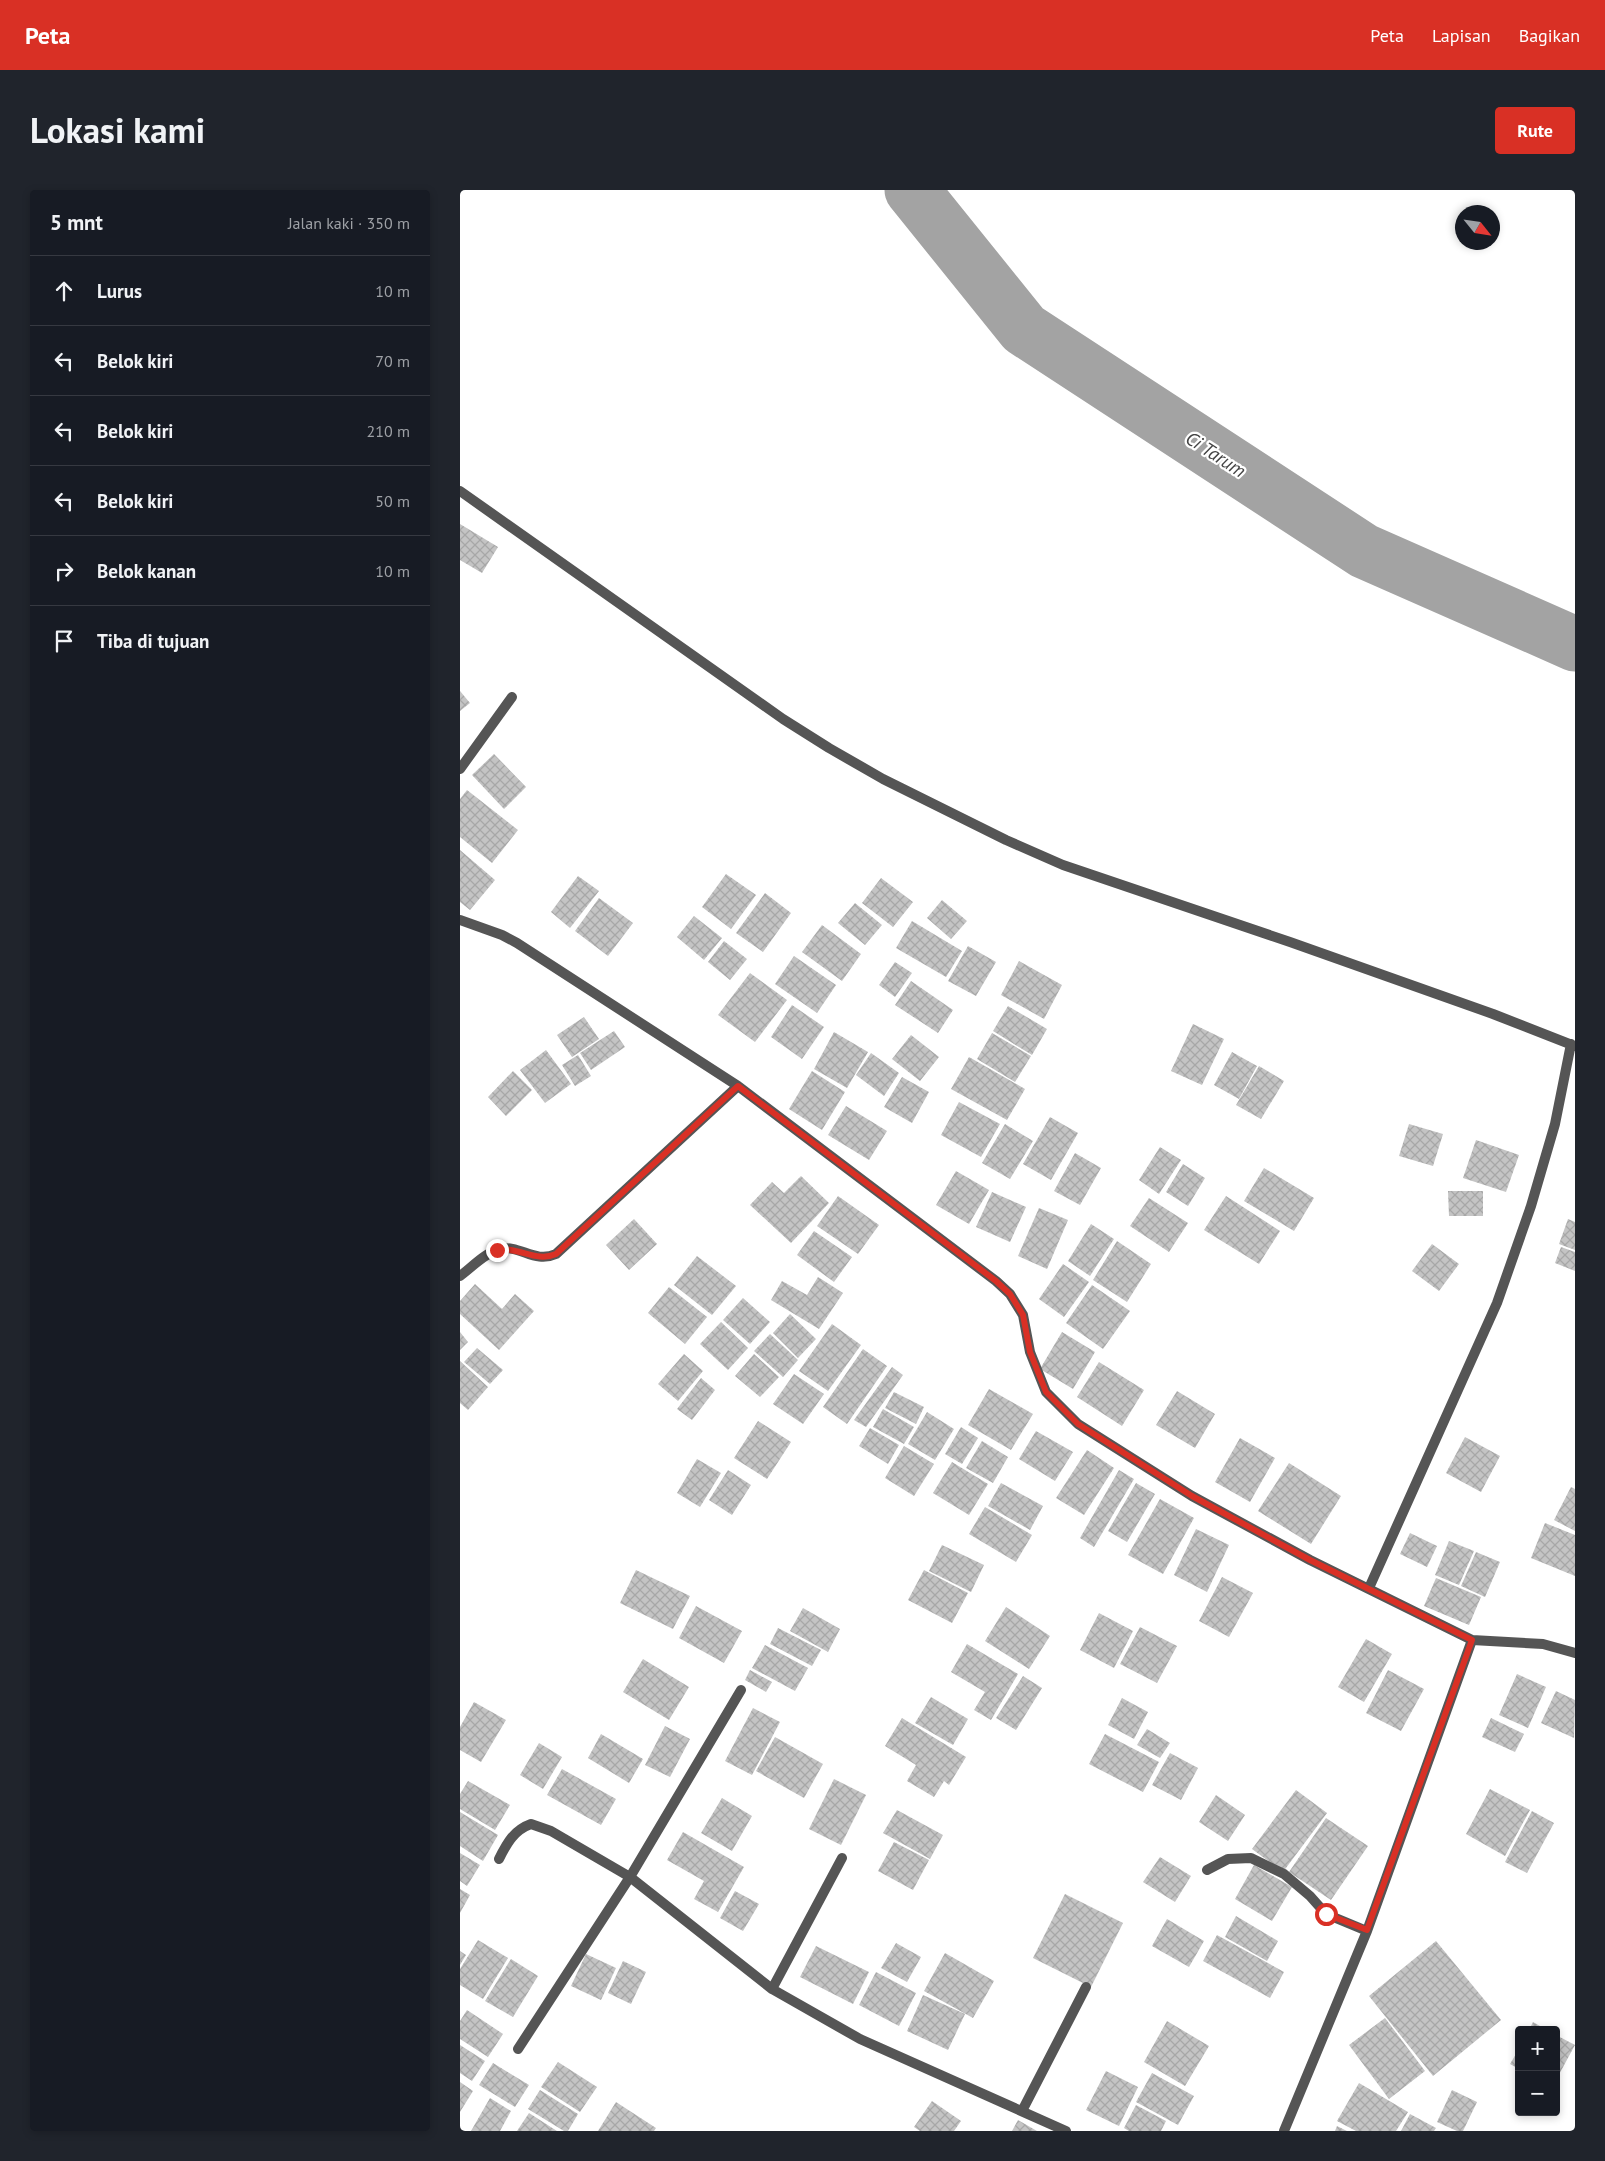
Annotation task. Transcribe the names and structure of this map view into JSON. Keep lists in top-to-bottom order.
{
  "water": ["Ci Tarum"],
  "north": "bottom right",
  "page": {
    "header": "Peta",
    "nav": ["Peta", "Lapisan", "Bagikan"],
    "title": "Lokasi kami",
    "buttons": "Rute",
    "heading": ["5 mnt", "Jalan kaki · 350 m"],
    "list": [
      ["Lurus", "10 m"],
      ["Belok kiri", "70 m"],
      ["Belok kiri", "210 m"],
      ["Belok kiri", "50 m"],
      ["Belok kanan", "10 m"],
      "Tiba di tujuan"
    ],
    "map_buttons": ["+", "−"]
  }
}
